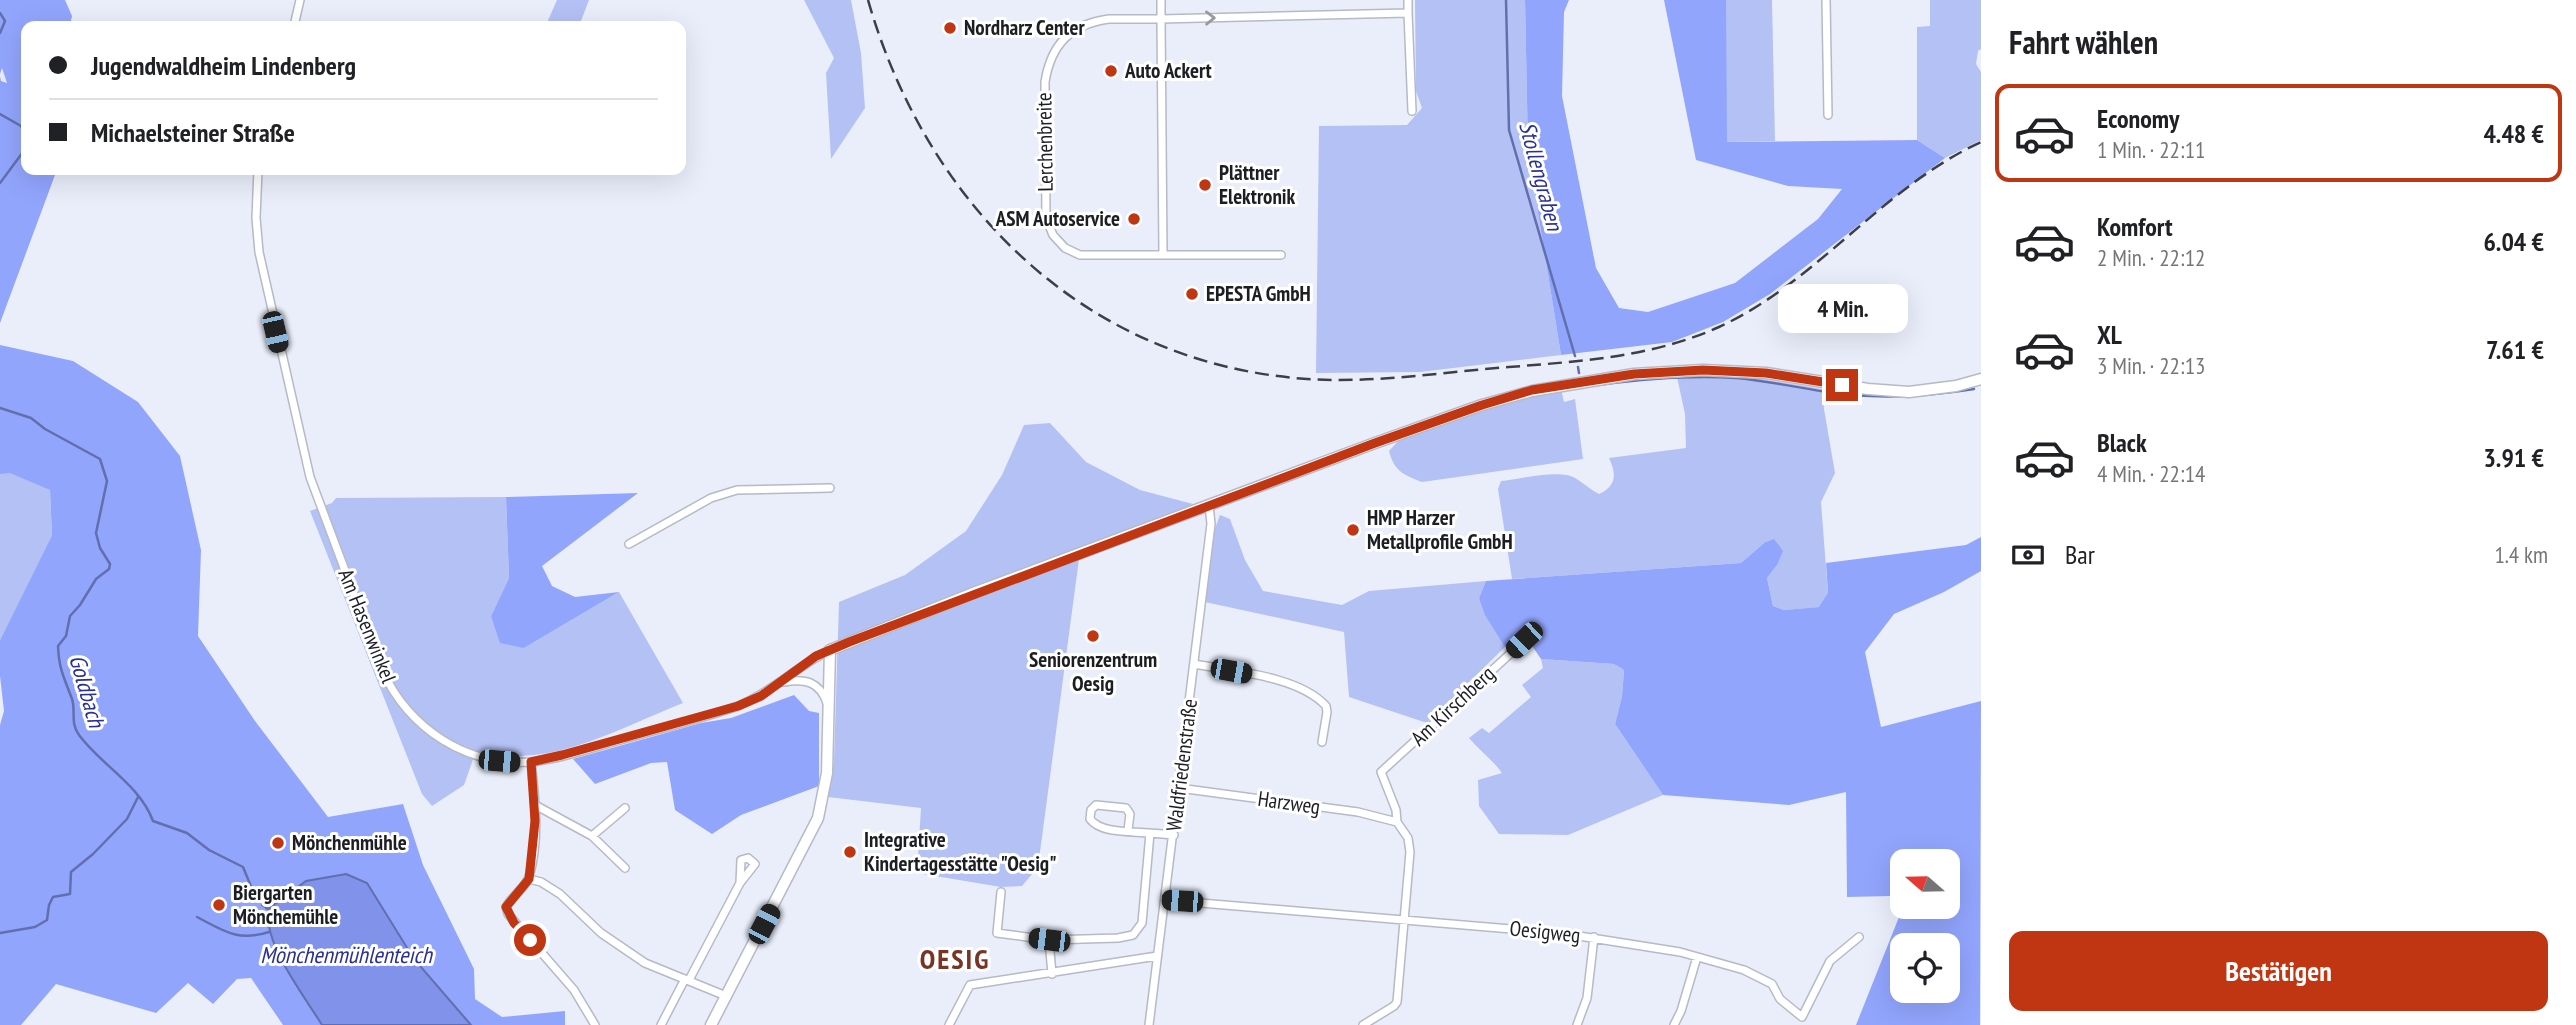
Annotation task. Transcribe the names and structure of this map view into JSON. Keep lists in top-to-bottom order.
{
  "streets": {
    "street": [
      "Lerchenbreite",
      "Am Hasenwinkel",
      "Am Kirschberg",
      "Waldfriedenstraße",
      "Harzweg",
      "Oesigweg"
    ]
  },
  "crossings": [
    ["Am Kirschberg", "Harzweg"],
    ["Waldfriedenstraße", "Harzweg"],
    ["Waldfriedenstraße", "Oesigweg"]
  ],
  "districts": ["OESIG"],
  "water": ["Stollengraben", "Goldbach", "Mönchenmühlenteich"],
  "places": [
    "Nordharz Center",
    "Auto Ackert",
    "Plättner Elektronik",
    "ASM Autoservice",
    "EPESTA GmbH",
    "HMP Harzer Metallprofile GmbH",
    "Seniorenzentrum Oesig",
    "Mönchenmühle",
    "Integrative Kindertagesstätte \"Oesig\"",
    "Biergarten Mönchemühle"
  ],
  "north": "left",
  "page": {
    "heading": "Fahrt wählen",
    "banner": ["Jugendwaldheim Lindenberg", "Michaelsteiner Straße"],
    "list": [
      {
        "name": "Economy",
        "note": "1 Min. · 22:11",
        "value": "4.48 €"
      },
      {
        "name": "Komfort",
        "note": "2 Min. · 22:12",
        "value": "6.04 €"
      },
      {
        "name": "XL",
        "note": "3 Min. · 22:13",
        "value": "7.61 €"
      },
      {
        "name": "Black",
        "note": "4 Min. · 22:14",
        "value": "3.91 €"
      }
    ],
    "bubble": "4 Min.",
    "pay": ["Bar", "1.4 km"],
    "buttons": "Bestätigen"
  }
}
